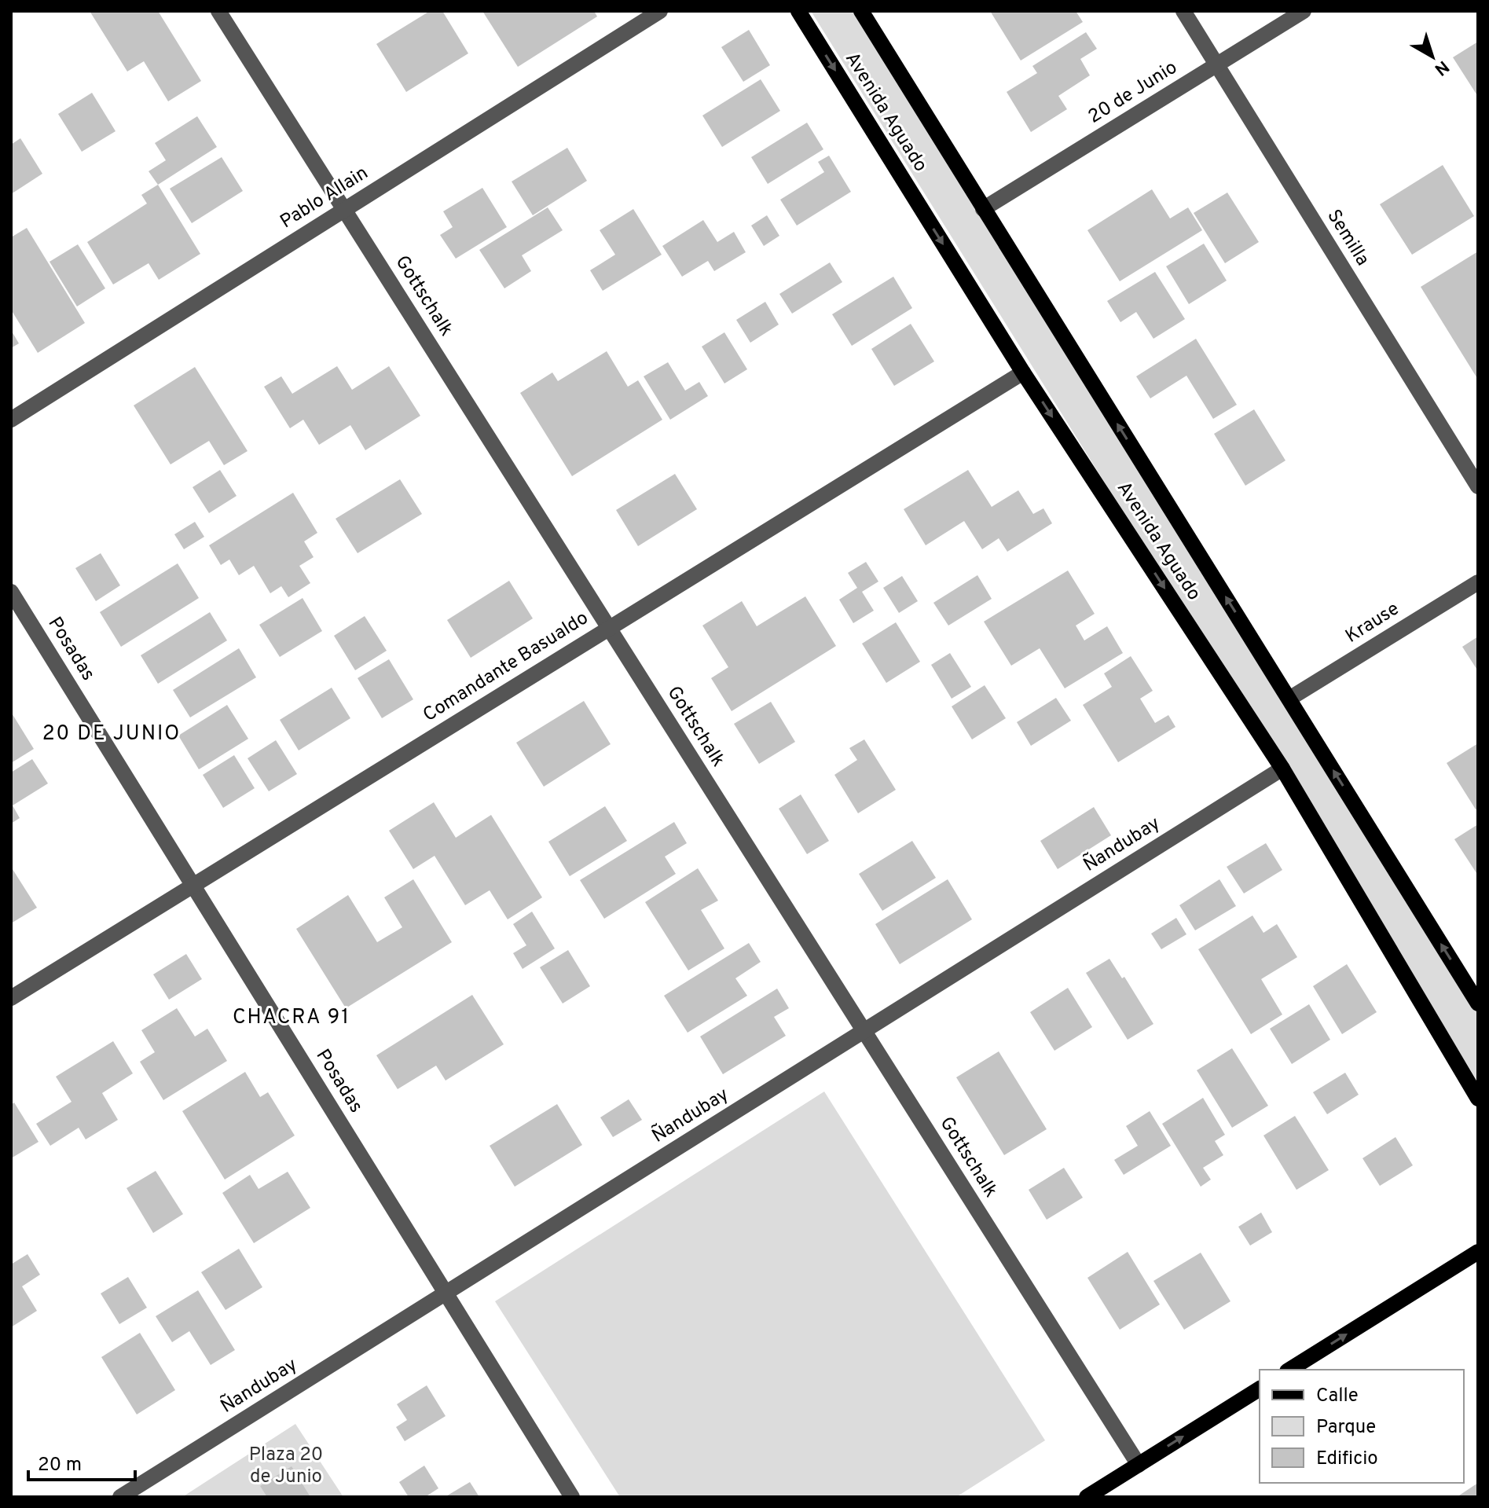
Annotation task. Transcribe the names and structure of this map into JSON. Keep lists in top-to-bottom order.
{
  "streets": {
    "main road": ["Avenida Aguado"],
    "street": [
      "20 de Junio",
      "Pablo Allain",
      "Semilla",
      "Gottschalk",
      "Krause",
      "Posadas",
      "Comandante Basualdo",
      "Ñandubay"
    ]
  },
  "crossings": [
    ["20 de Junio", "Avenida Aguado"],
    ["20 de Junio", "Semilla"],
    ["Avenida Aguado", "Krause"],
    ["Avenida Aguado", "Comandante Basualdo"],
    ["Avenida Aguado", "Ñandubay"],
    ["Pablo Allain", "Gottschalk"],
    ["Gottschalk", "Comandante Basualdo"],
    ["Gottschalk", "Ñandubay"],
    ["Posadas", "Comandante Basualdo"],
    ["Posadas", "Ñandubay"]
  ],
  "districts": ["20 DE JUNIO", "CHACRA 91"],
  "parks": ["Plaza 20 de Junio"],
  "legend": ["Calle", "Parque", "Edificio"],
  "scale_bar": "20 m",
  "north": "bottom right"
}
